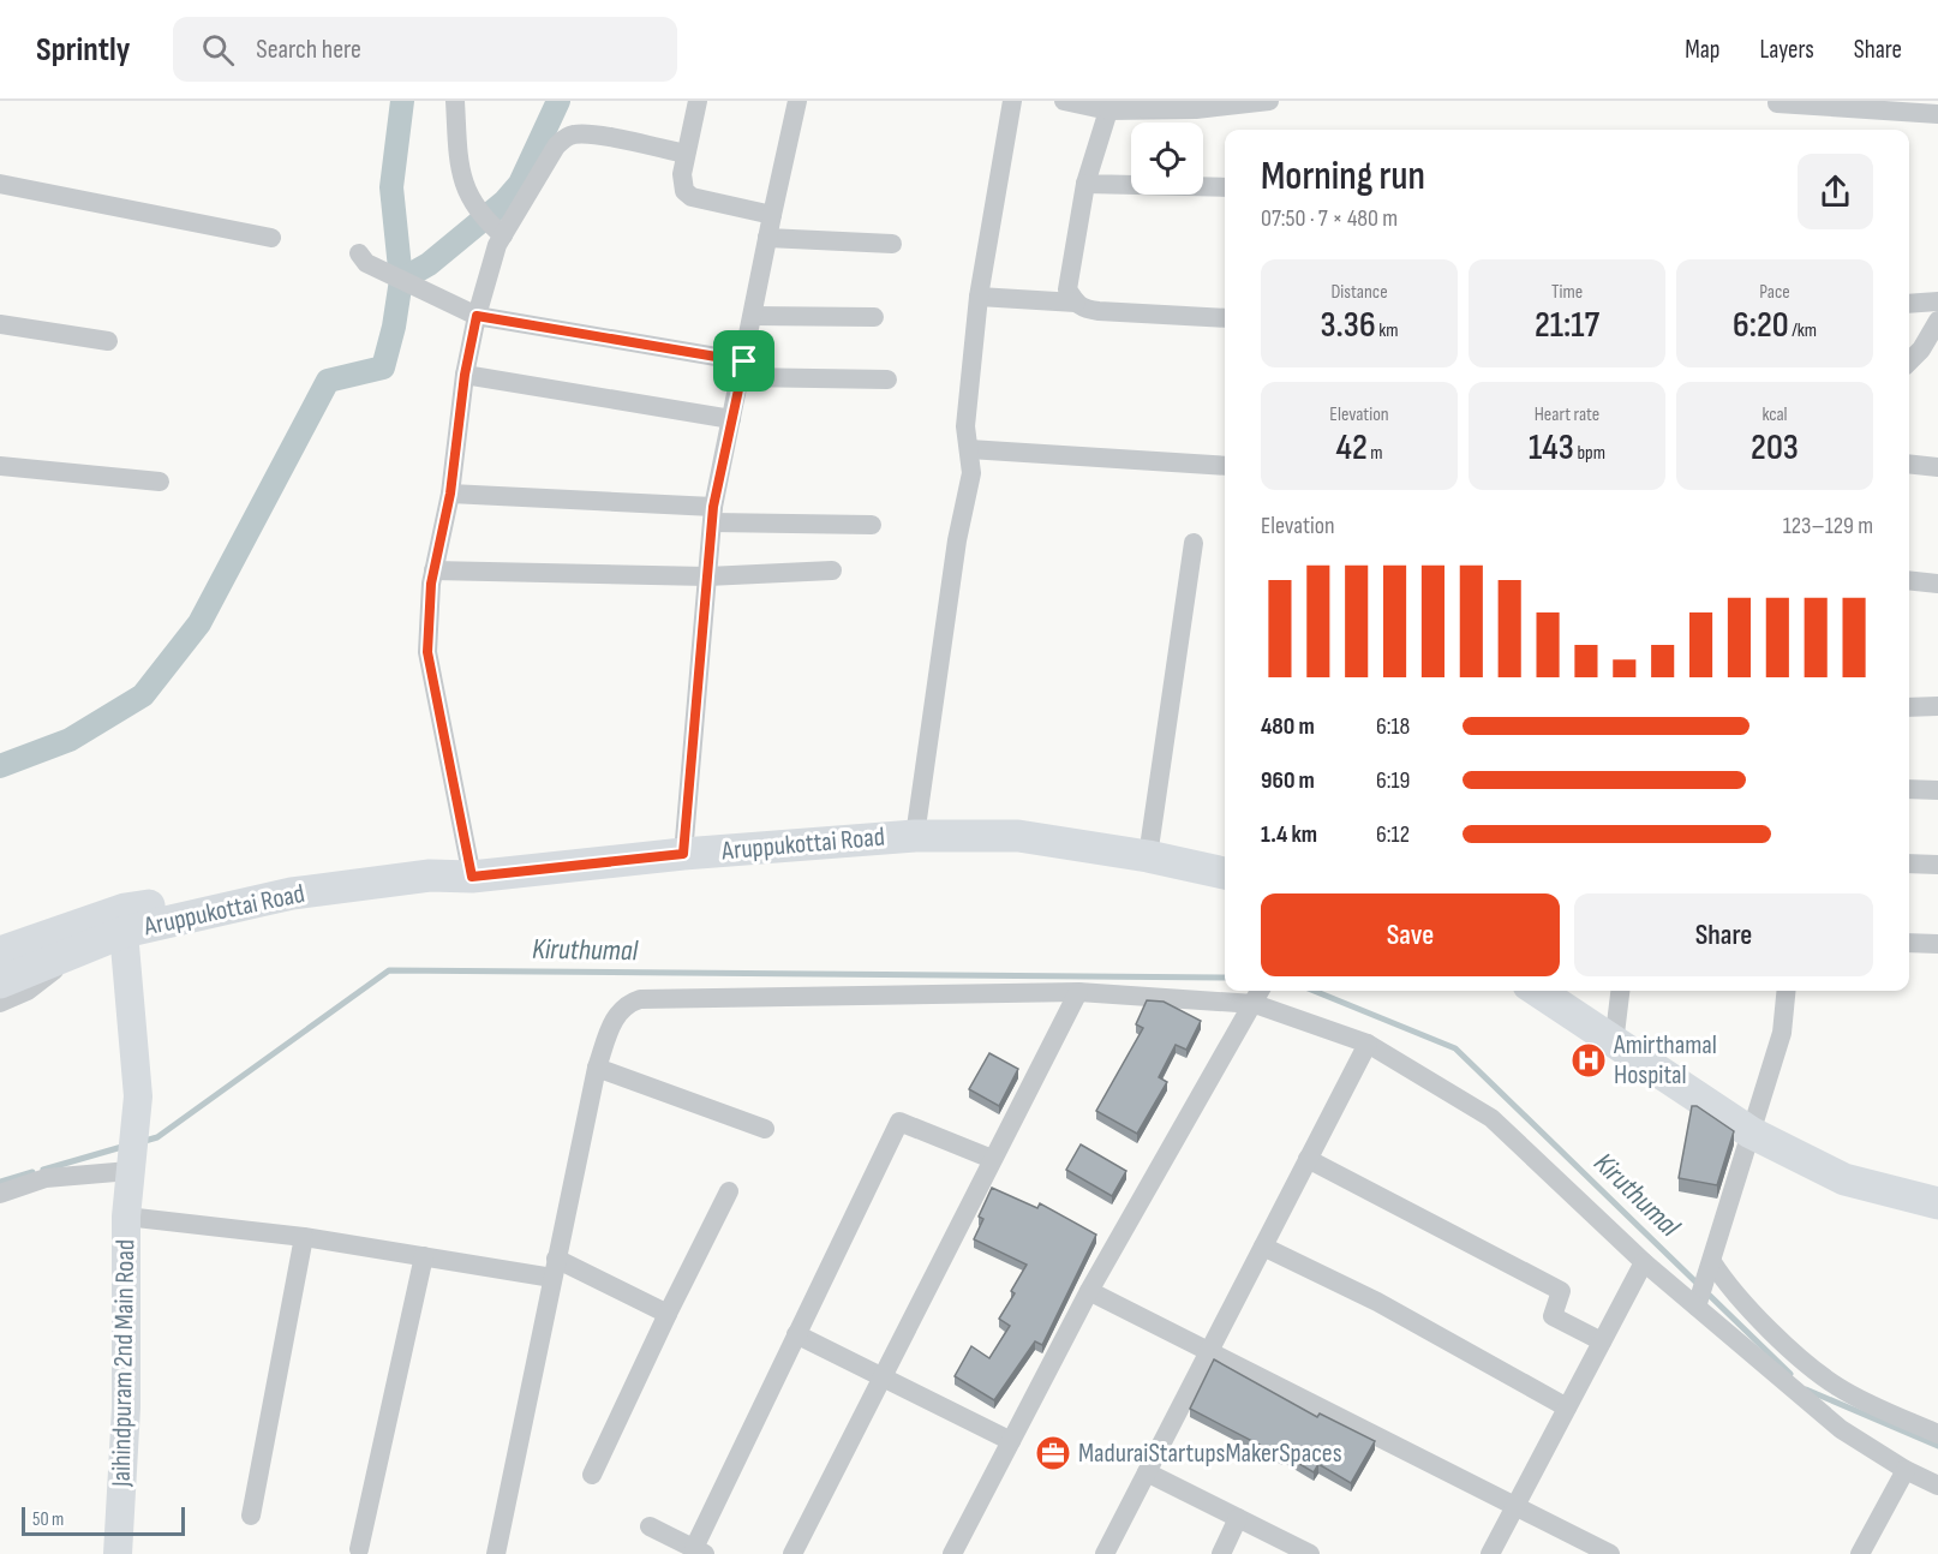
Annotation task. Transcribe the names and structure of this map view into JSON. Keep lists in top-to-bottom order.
{
  "streets": {
    "main road": ["Aruppukottai Road"],
    "street": ["Jaihindpuram 2nd Main Road"]
  },
  "crossings": [
    ["Aruppukottai Road", "Jaihindpuram 2nd Main Road"]
  ],
  "water": ["Kiruthumal"],
  "places": {
    "hospital": ["Amirthamal Hospital"],
    "office": ["MaduraiStartupsMakerSpaces"]
  },
  "scale_bar": "50 m",
  "page": {
    "header": "Sprintly",
    "search": "Search here",
    "nav": ["Map", "Layers", "Share"],
    "heading": ["Morning run", "07:50 · 7 × 480 m"],
    "stats": [
      ["Distance", "3.36 km"],
      ["Time", "21:17"],
      ["Pace", "6:20 /km"],
      ["Elevation", "42 m"],
      ["Heart rate", "143 bpm"],
      ["kcal", "203"]
    ],
    "chart": ["Elevation", "123–129 m"],
    "list": [
      {
        "name": "480 m",
        "note": "6:18"
      },
      {
        "name": "960 m",
        "note": "6:19"
      },
      {
        "name": "1.4 km",
        "note": "6:12"
      }
    ],
    "buttons": ["Save", "Share"],
    "scale": "50 m"
  }
}
